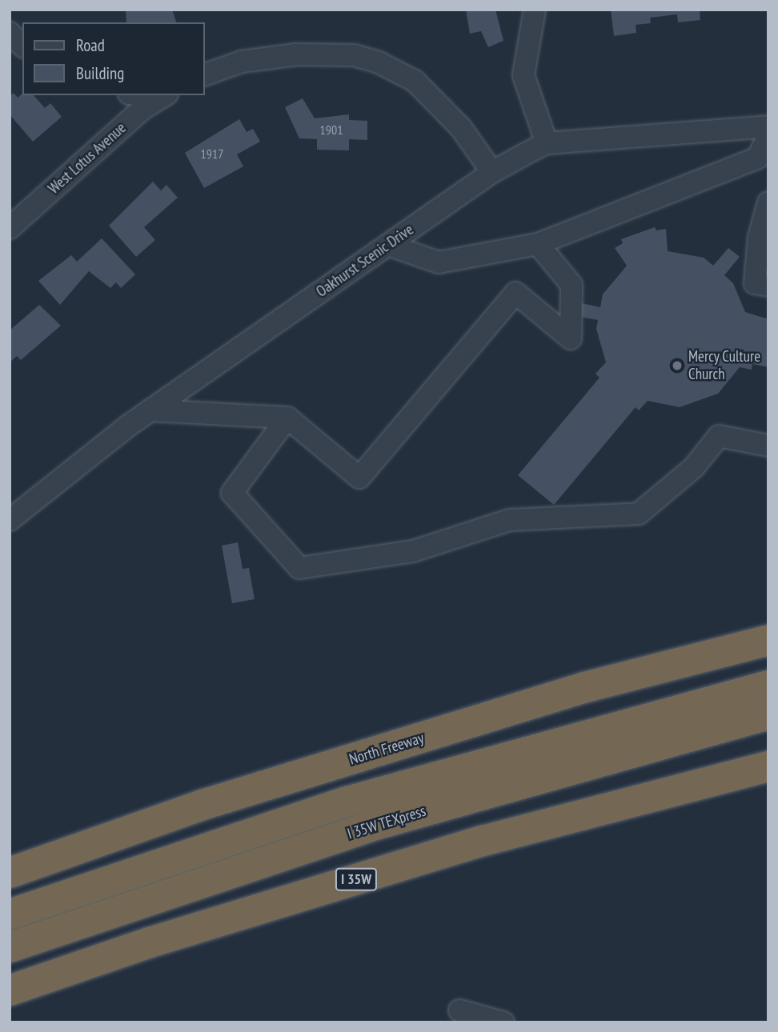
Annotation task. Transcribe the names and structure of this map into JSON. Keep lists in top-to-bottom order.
{
  "streets": {
    "highway": ["North Freeway", "I 35W TEXpress", "I 35W"],
    "street": ["West Lotus Avenue", "Oakhurst Scenic Drive"]
  },
  "places": ["Mercy Culture Church"],
  "house_numbers": ["1901", "1917"],
  "legend": ["Road", "Building"]
}
